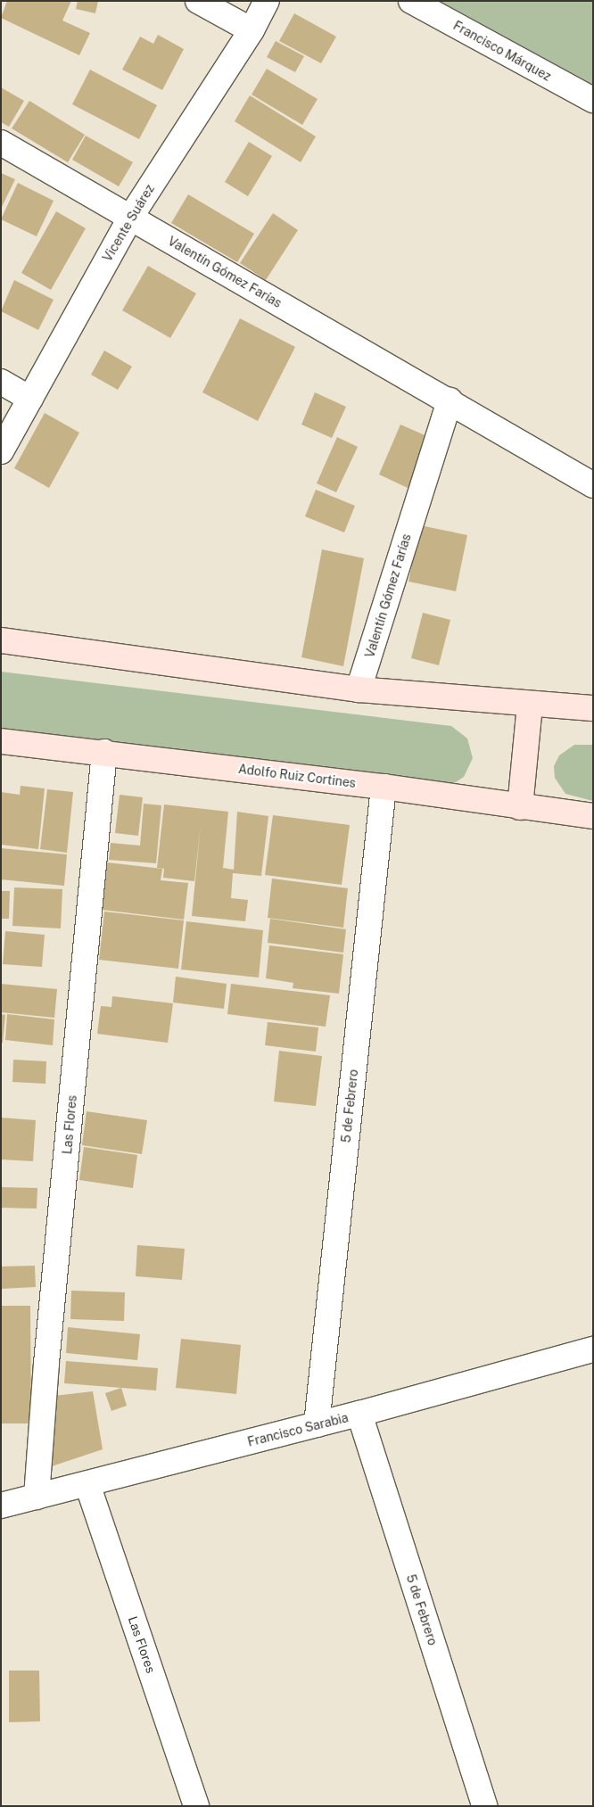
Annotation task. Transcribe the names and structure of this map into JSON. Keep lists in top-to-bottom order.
{
  "streets": {
    "main road": ["Adolfo Ruiz Cortines"],
    "street": [
      "Francisco Márquez",
      "Vicente Suárez",
      "Valentín Gómez Farías",
      "5 de Febrero",
      "Las Flores",
      "Francisco Sarabia"
    ]
  },
  "crossings": [
    ["Vicente Suárez", "Valentín Gómez Farías"],
    ["Adolfo Ruiz Cortines", "5 de Febrero"],
    ["Adolfo Ruiz Cortines", "Las Flores"],
    ["5 de Febrero", "Francisco Sarabia"],
    ["Las Flores", "Francisco Sarabia"]
  ]
}
